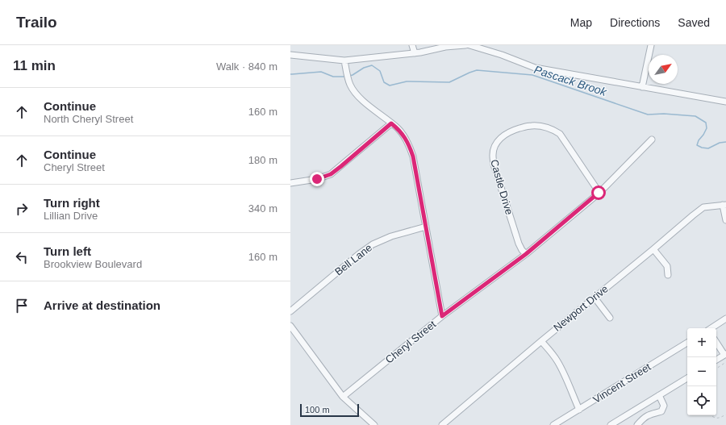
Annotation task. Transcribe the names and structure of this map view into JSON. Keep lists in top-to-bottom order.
{
  "streets": {
    "street": [
      "Castle Drive",
      "Bell Lane",
      "Newport Drive",
      "Cheryl Street",
      "Vincent Street"
    ]
  },
  "crossings": [
    ["Castle Drive", "Cheryl Street"]
  ],
  "water": ["Pascack Brook"],
  "scale_bar": "100 m",
  "north": "top right",
  "page": {
    "header": "Trailo",
    "nav": ["Map", "Directions", "Saved"],
    "heading": ["11 min", "Walk · 840 m"],
    "list": [
      ["Continue", "North Cheryl Street", "160 m"],
      ["Continue", "Cheryl Street", "180 m"],
      ["Turn right", "Lillian Drive", "340 m"],
      ["Turn left", "Brookview Boulevard", "160 m"],
      "Arrive at destination"
    ],
    "map_buttons": ["+", "−"],
    "scale": "100 m"
  }
}
